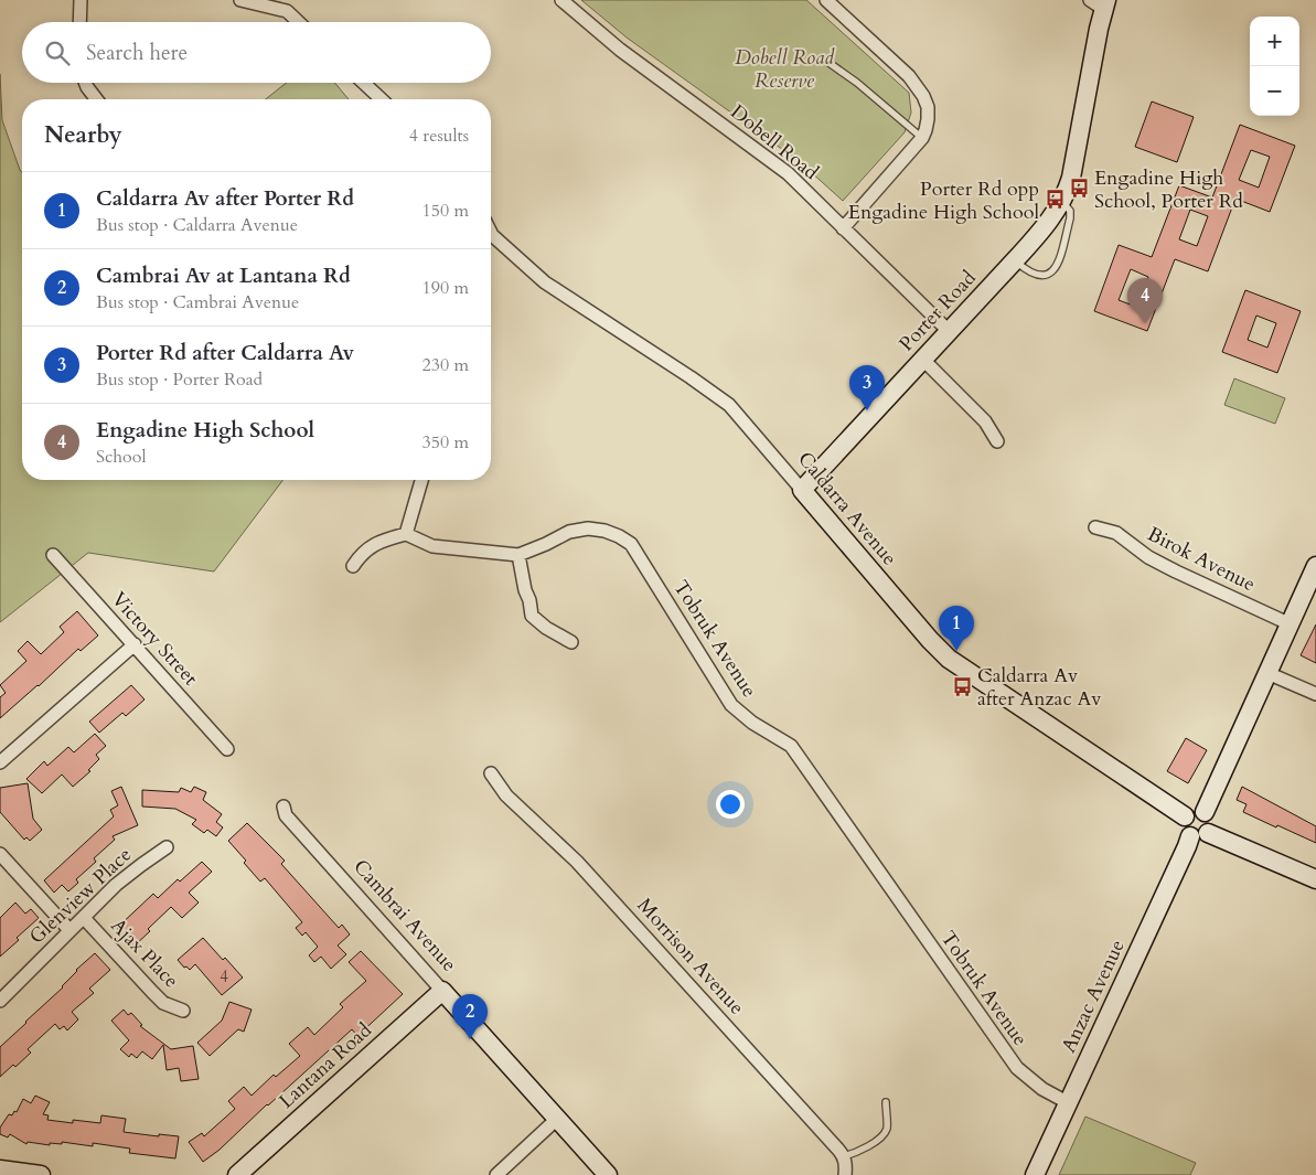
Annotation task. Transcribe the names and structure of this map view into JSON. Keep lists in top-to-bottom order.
{
  "streets": {
    "street": [
      "Dobell Road",
      "Porter Road",
      "Caldarra Avenue",
      "Birok Avenue",
      "Victory Street",
      "Tobruk Avenue",
      "Glenview Place",
      "Cambrai Avenue",
      "Ajax Place",
      "Morrison Avenue",
      "Anzac Avenue",
      "Lantana Road"
    ]
  },
  "crossings": [
    ["Dobell Road", "Porter Road"],
    ["Porter Road", "Caldarra Avenue"],
    ["Caldarra Avenue", "Anzac Avenue"],
    ["Tobruk Avenue", "Anzac Avenue"],
    ["Glenview Place", "Ajax Place"],
    ["Cambrai Avenue", "Lantana Road"]
  ],
  "parks": ["Dobell Road Reserve"],
  "places": {
    "bus stop": ["Engadine High School, Porter Rd", "Porter Rd opp Engadine High School", "Caldarra Av after Anzac Av"]
  },
  "house_numbers": ["4"],
  "page": {
    "map_buttons": ["+", "−"],
    "search": "Search here",
    "heading": ["Nearby", "4 results"],
    "list": [
      {
        "mark": "1",
        "name": "Caldarra Av after Porter Rd",
        "note": "Bus stop · Caldarra Avenue",
        "value": "150 m"
      },
      {
        "mark": "2",
        "name": "Cambrai Av at Lantana Rd",
        "note": "Bus stop · Cambrai Avenue",
        "value": "190 m"
      },
      {
        "mark": "3",
        "name": "Porter Rd after Caldarra Av",
        "note": "Bus stop · Porter Road",
        "value": "230 m"
      },
      {
        "mark": "4",
        "name": "Engadine High School",
        "note": "School",
        "value": "350 m"
      }
    ],
    "pins": [
      "4",
      "3",
      "1",
      "2"
    ]
  }
}
